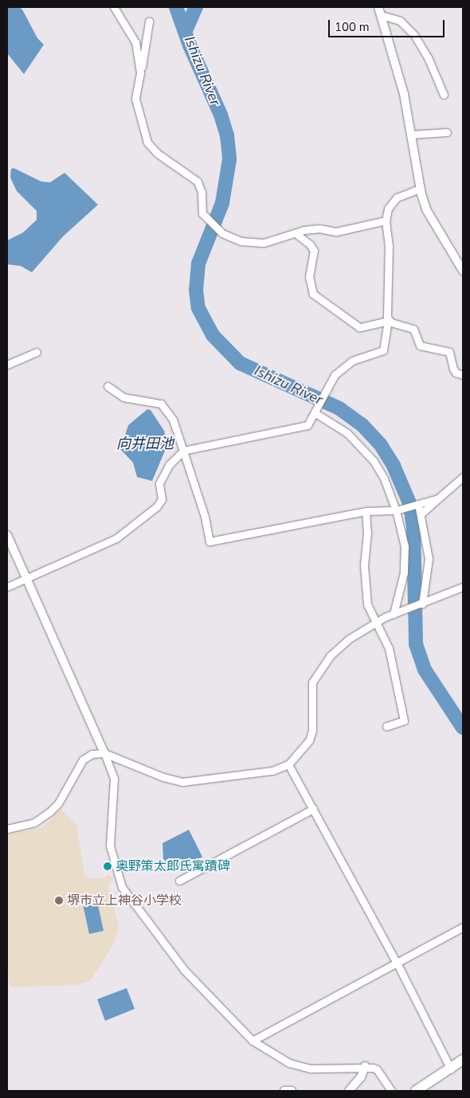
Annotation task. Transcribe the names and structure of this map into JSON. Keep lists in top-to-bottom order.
{
  "water": ["Ishizu River", "向井田池"],
  "places": ["奥野策太郎氏寓蹟碑", "堺市立上神谷小学校"],
  "scale_bar": "100 m"
}
